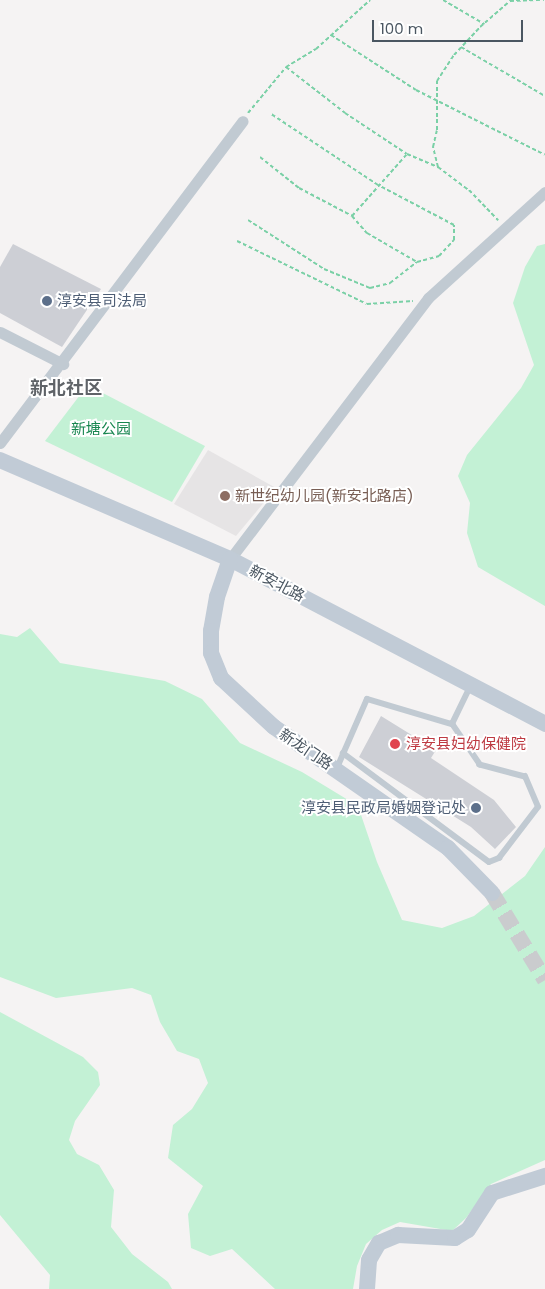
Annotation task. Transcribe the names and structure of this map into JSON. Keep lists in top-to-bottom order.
{
  "streets": {
    "main road": ["新安北路", "新龙门路"]
  },
  "crossings": [
    ["新安北路", "新龙门路"]
  ],
  "districts": ["新北社区"],
  "parks": ["新塘公园"],
  "places": [
    "淳安县司法局",
    "新世纪幼儿园(新安北路店)",
    "淳安县妇幼保健院",
    "淳安县民政局婚姻登记处"
  ],
  "scale_bar": "100 m"
}
